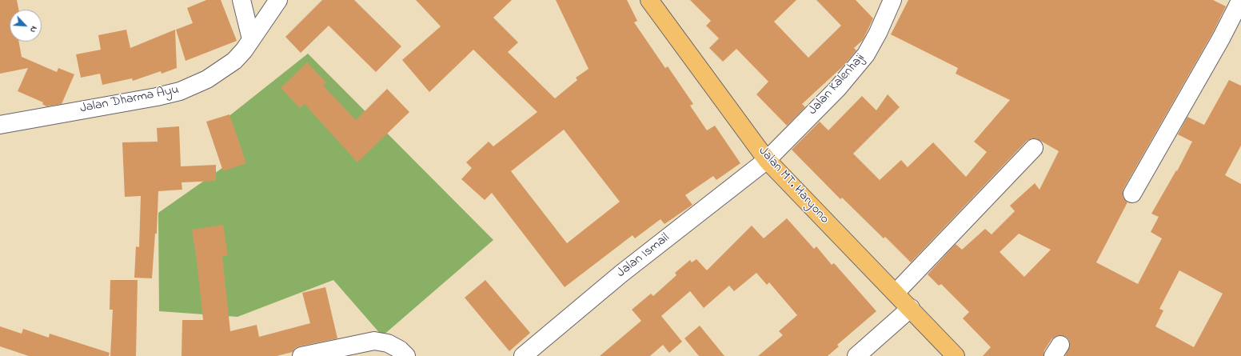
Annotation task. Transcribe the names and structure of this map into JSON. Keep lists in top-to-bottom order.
{
  "streets": {
    "main road": ["Jalan MT. Haryono"],
    "street": ["Jalan Kalenhaji", "Jalan Dharma Ayu", "Jalan Ismail"]
  },
  "crossings": [
    ["Jalan Kalenhaji", "Jalan MT. Haryono"],
    ["Jalan Kalenhaji", "Jalan Ismail"],
    ["Jalan MT. Haryono", "Jalan Ismail"]
  ],
  "north": "bottom right"
}
